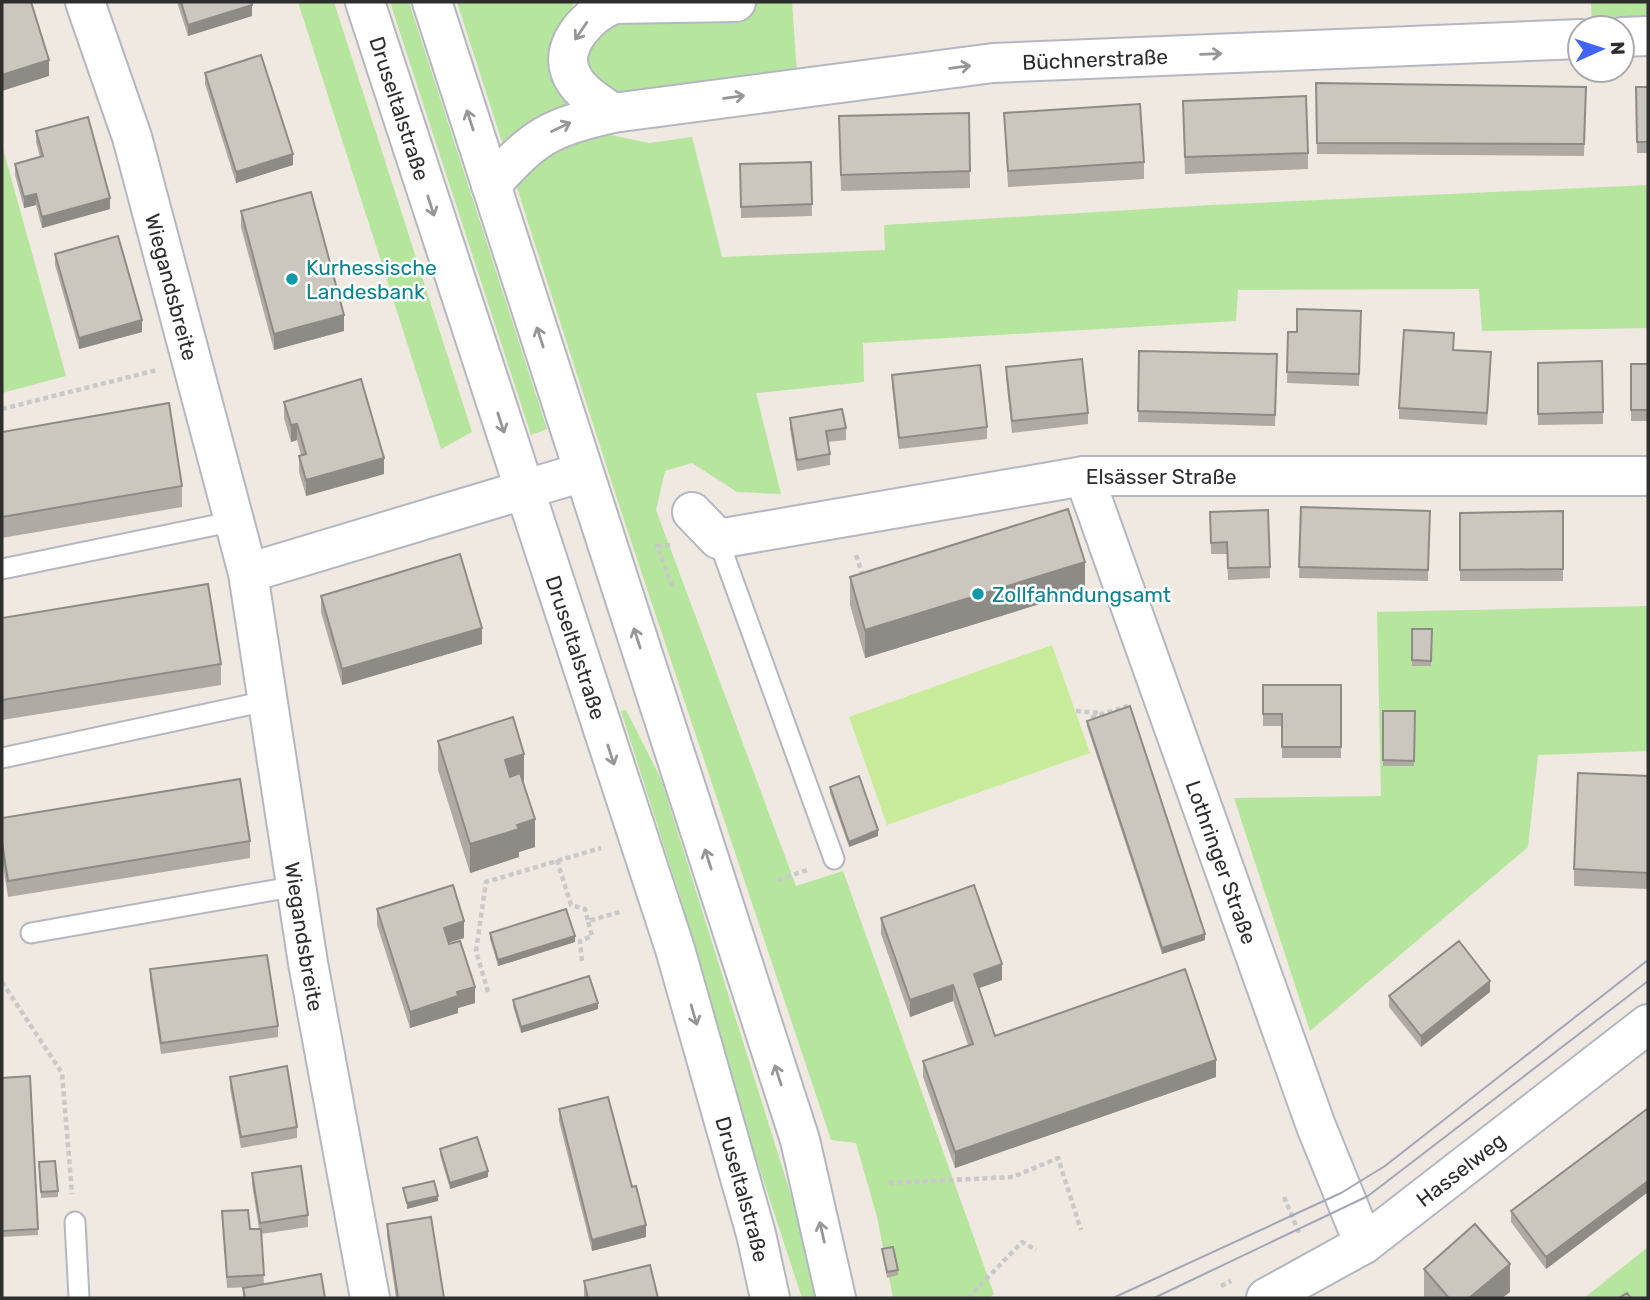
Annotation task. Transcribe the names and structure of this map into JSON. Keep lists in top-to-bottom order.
{
  "streets": {
    "street": [
      "Büchnerstraße",
      "Druseltalstraße",
      "Wiegandsbreite",
      "Elsässer Straße",
      "Lothringer Straße",
      "Hasselweg"
    ]
  },
  "crossings": [
    ["Elsässer Straße", "Lothringer Straße"],
    ["Lothringer Straße", "Hasselweg"]
  ],
  "one_way": ["Büchnerstraße"],
  "places": ["Kurhessische Landesbank", "Zollfahndungsamt"],
  "north": "right"
}
